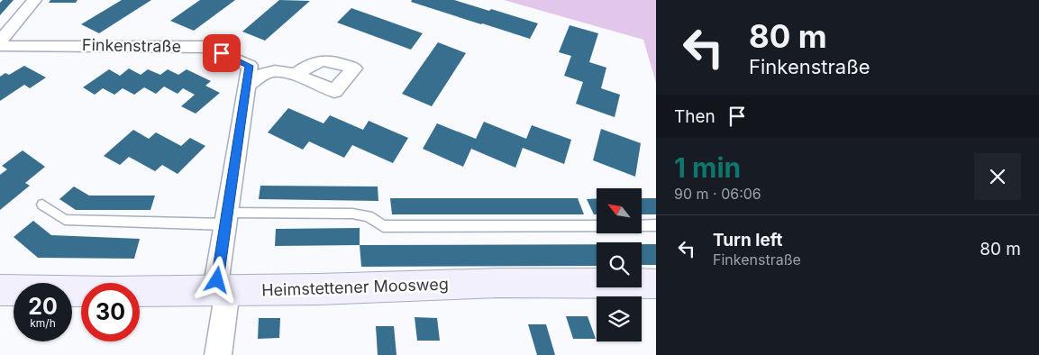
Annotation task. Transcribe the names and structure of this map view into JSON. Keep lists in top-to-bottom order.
{
  "streets": {
    "street": ["Finkenstraße", "Heimstettener Moosweg"]
  },
  "crossings": [
    ["Finkenstraße", "Heimstettener Moosweg"]
  ],
  "north": "top left",
  "page": {
    "turn": ["80 m", "Finkenstraße"],
    "then": "Then",
    "heading": ["1 min", "90 m · 06:06"],
    "list": [
      {
        "name": "Turn left",
        "note": "Finkenstraße",
        "value": "80 m"
      }
    ],
    "speed": "20 km/h",
    "limit": "30"
  }
}
